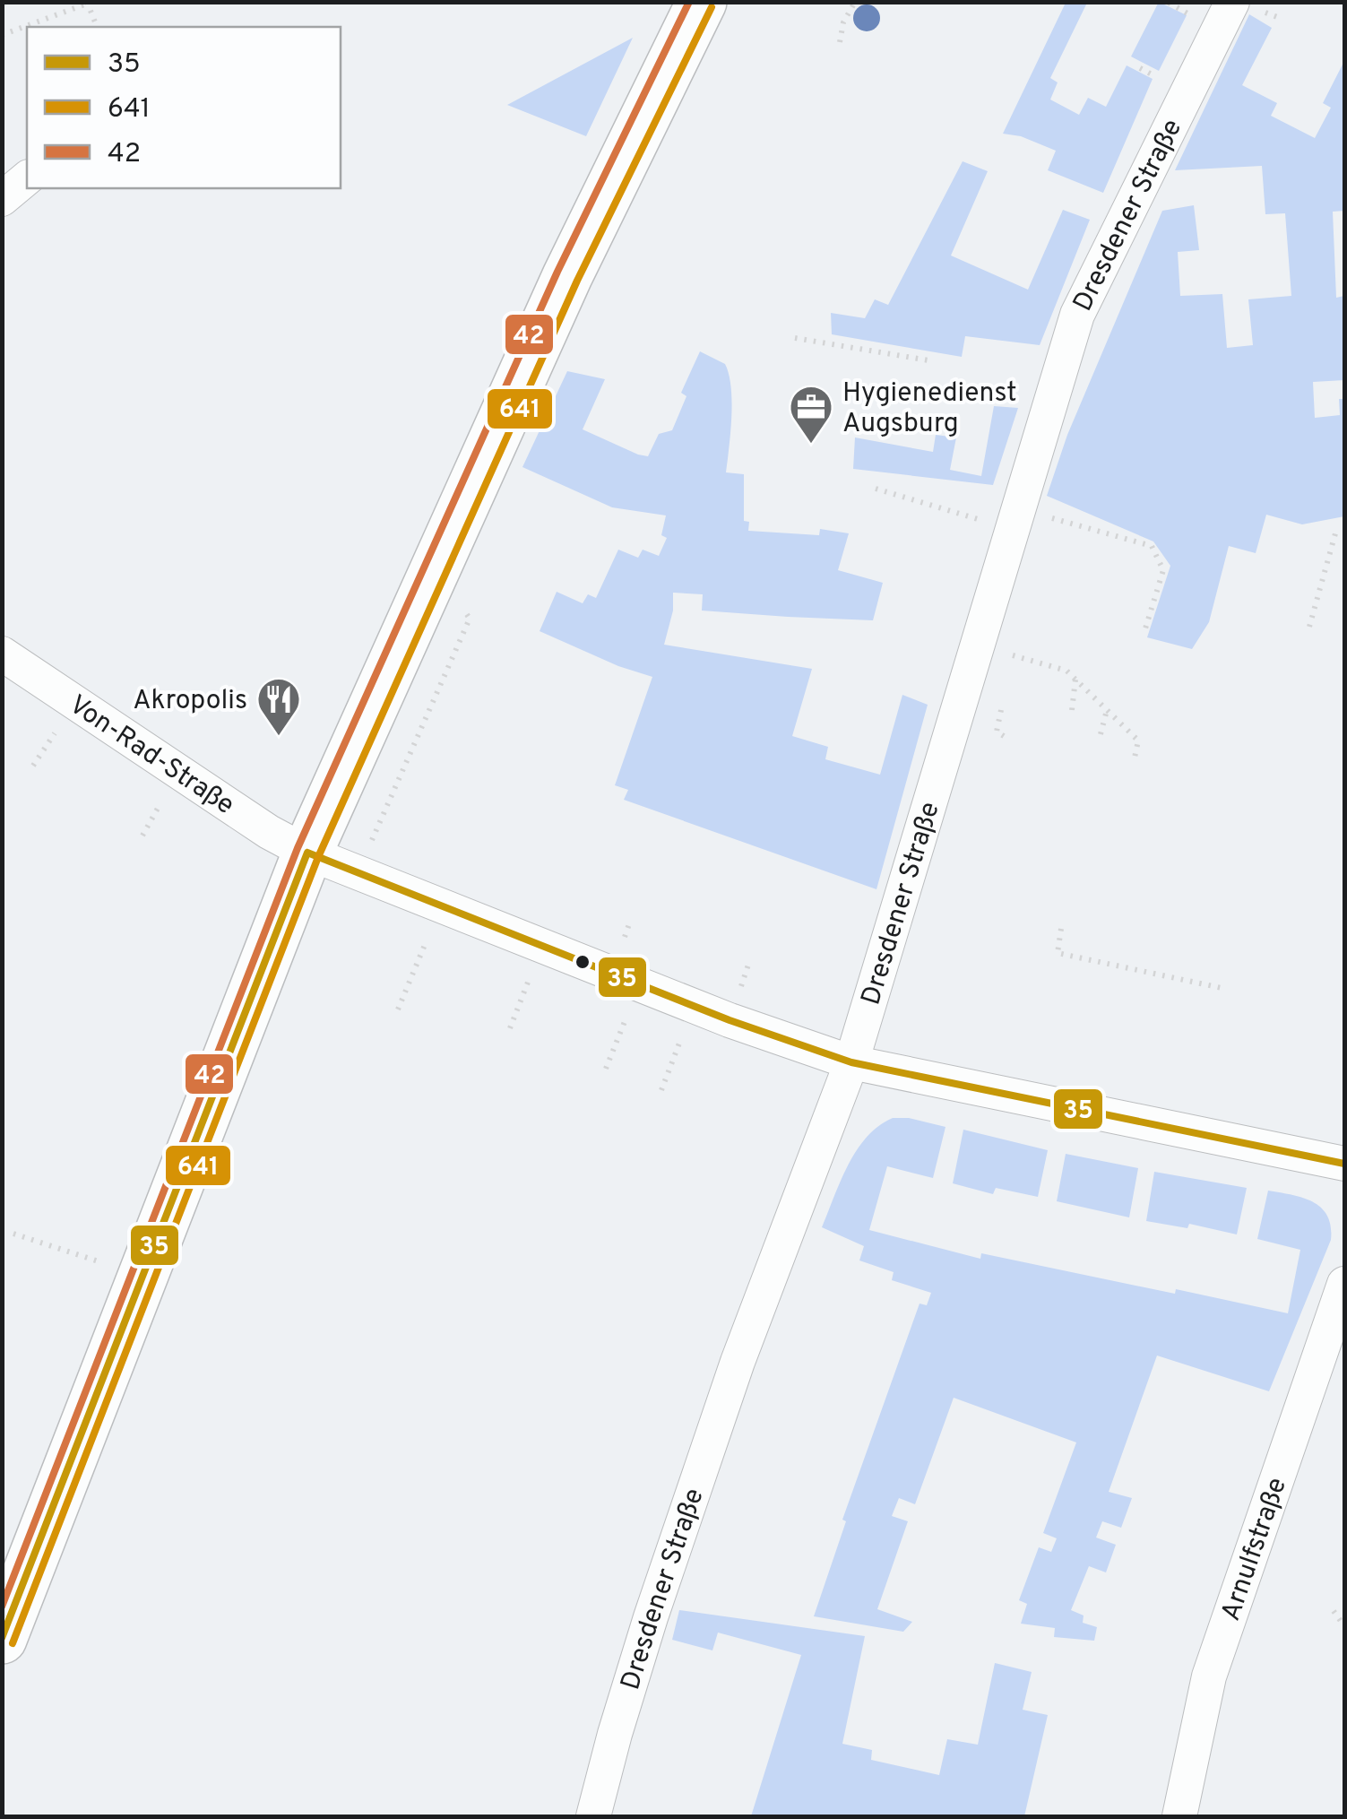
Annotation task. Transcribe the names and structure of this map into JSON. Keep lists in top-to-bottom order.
{
  "streets": {
    "street": ["Dresdener Straße", "Von-Rad-Straße", "Arnulfstraße"]
  },
  "crossings": [
    ["Dresdener Straße", "Von-Rad-Straße"]
  ],
  "places": {
    "office": ["Hygienedienst Augsburg"],
    "restaurant": ["Akropolis"]
  },
  "lines": ["transit line 42", "transit line 641", "transit line 35"],
  "legend": ["35", "641", "42"]
}
